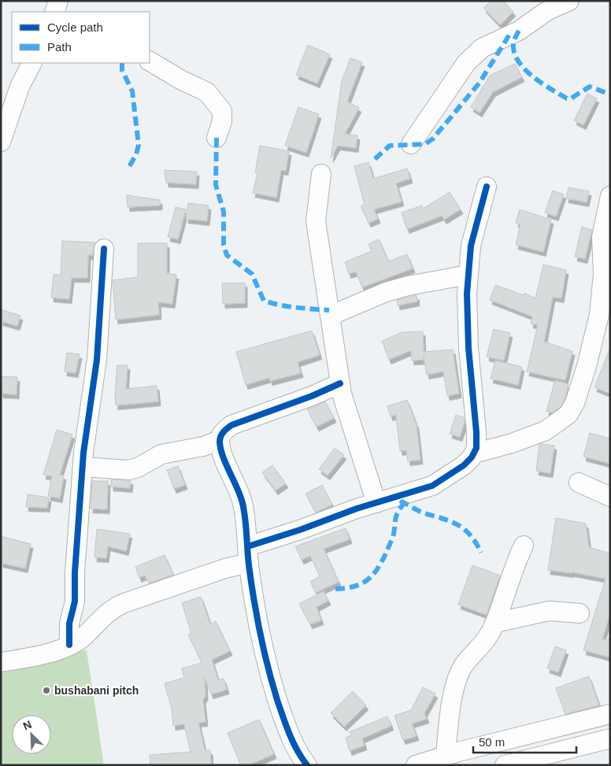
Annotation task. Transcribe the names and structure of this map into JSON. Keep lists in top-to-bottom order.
{
  "places": ["bushabani pitch"],
  "legend": ["Cycle path", "Path"],
  "scale_bar": "50 m",
  "north": "top left"
}
